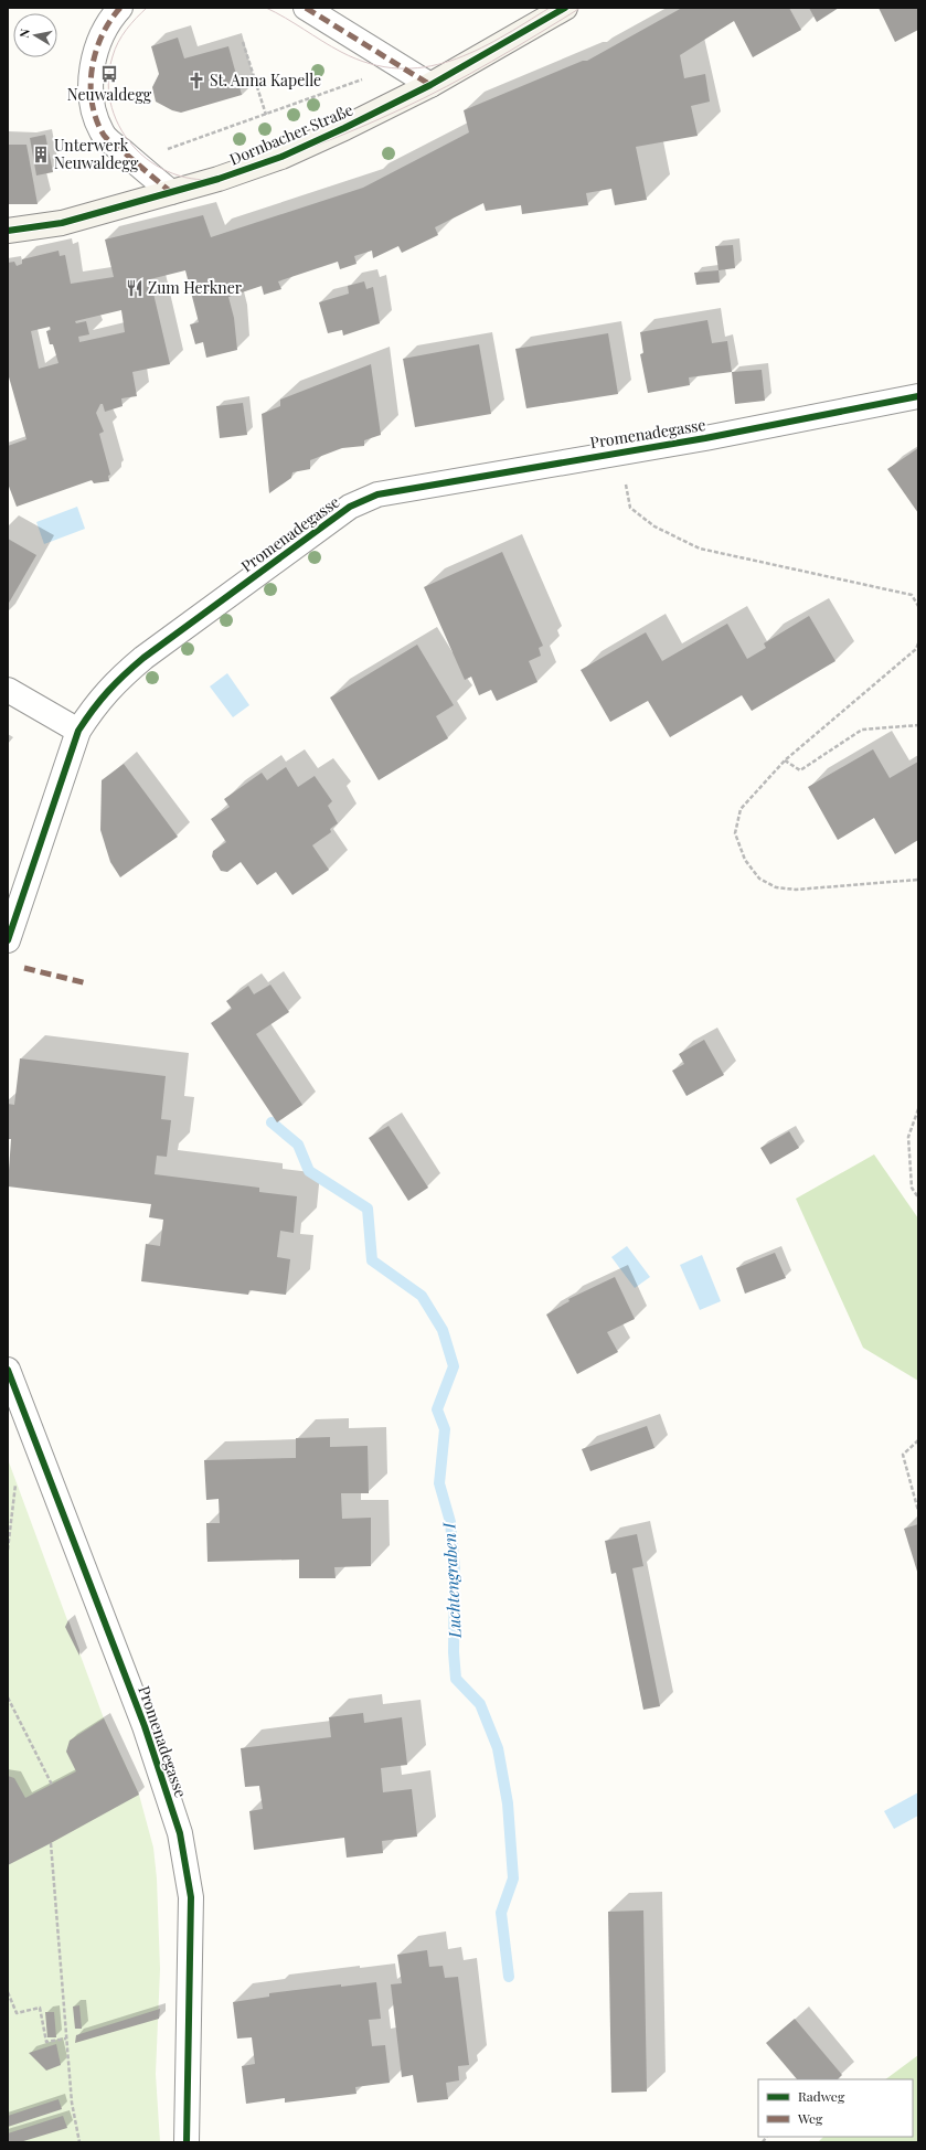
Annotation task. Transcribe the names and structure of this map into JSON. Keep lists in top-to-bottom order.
{
  "streets": {
    "main road": ["Dornbacher Straße"],
    "street": ["Promenadegasse"]
  },
  "water": ["Luchtengraben I"],
  "places": {
    "bus stop": ["Neuwaldegg"],
    "church": ["St. Anna Kapelle"],
    "building": ["Unterwerk Neuwaldegg"],
    "restaurant": ["Zum Herkner"]
  },
  "legend": ["Radweg", "Weg"],
  "north": "left"
}
